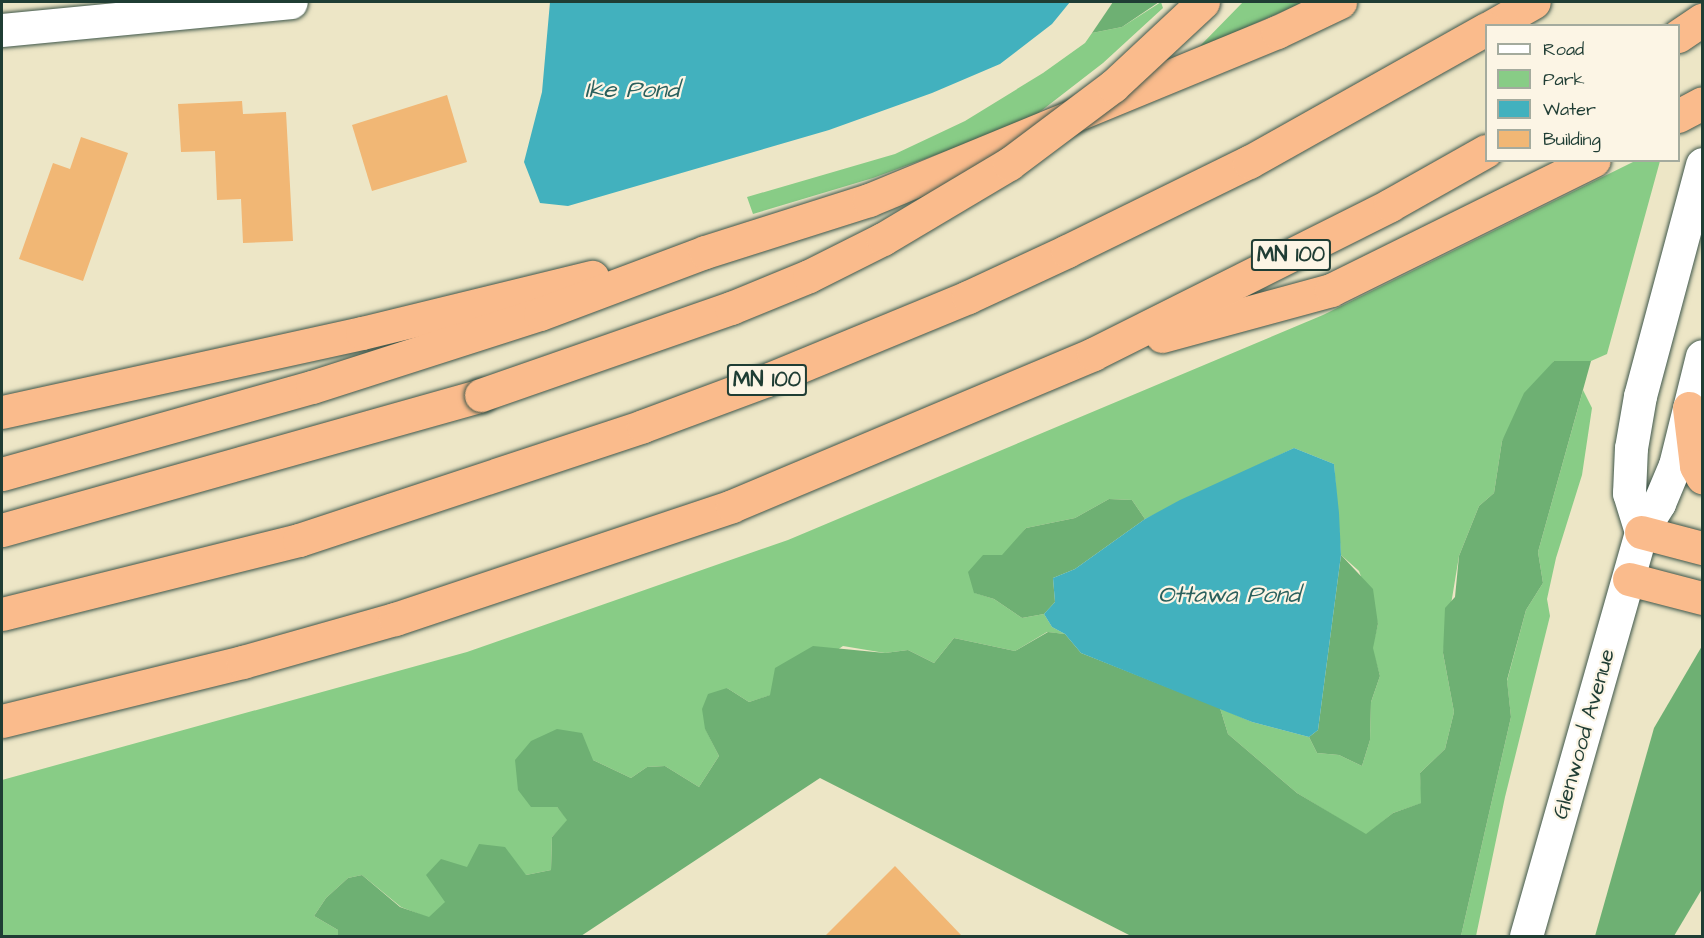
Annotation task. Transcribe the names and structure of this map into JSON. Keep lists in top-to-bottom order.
{
  "streets": {
    "highway": ["MN 100"],
    "street": ["Glenwood Avenue"]
  },
  "water": ["Ike Pond", "Ottawa Pond"],
  "legend": [
    "Road",
    "Park",
    "Water",
    "Building"
  ]
}
